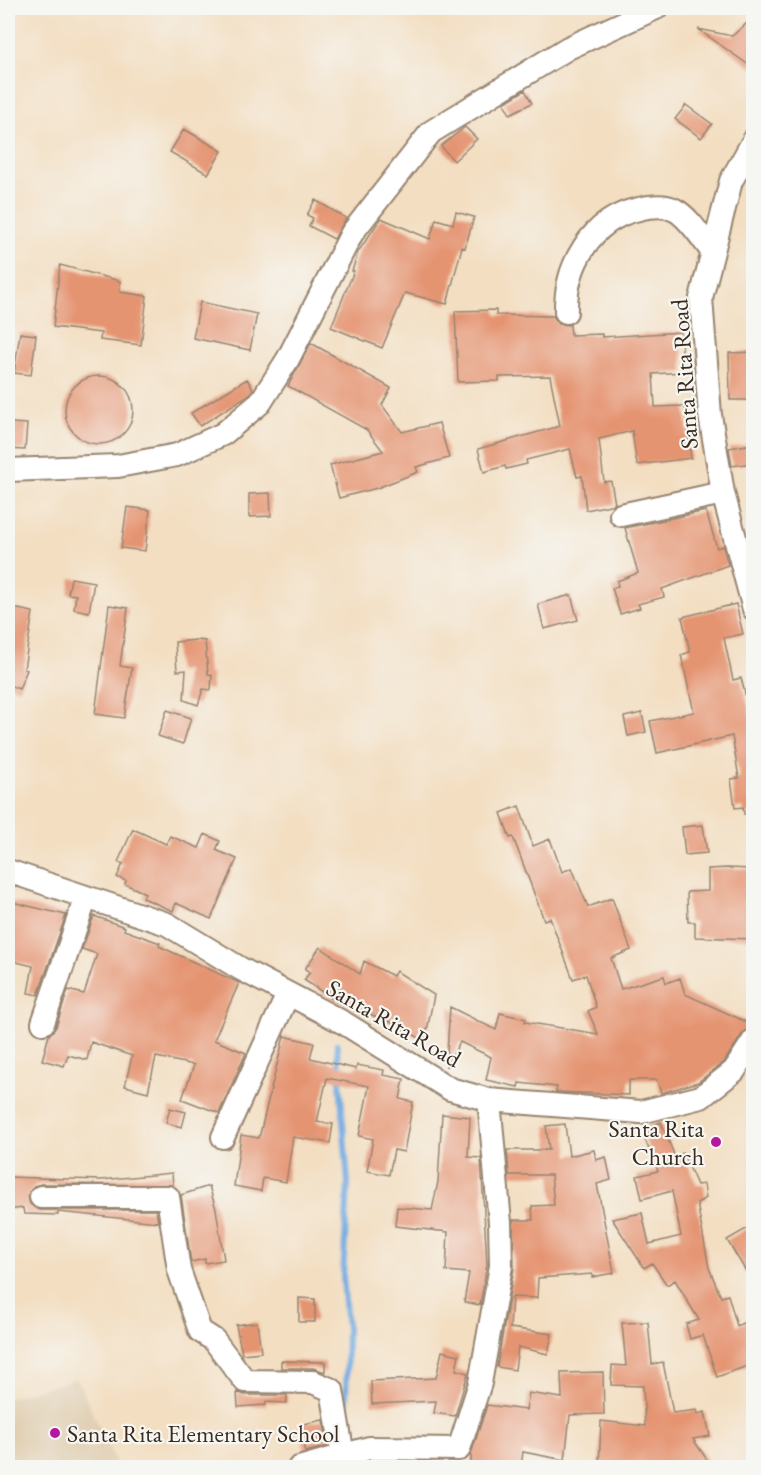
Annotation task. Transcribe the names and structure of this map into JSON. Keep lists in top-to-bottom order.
{
  "streets": {
    "street": ["Santa Rita Road"]
  },
  "places": ["Santa Rita Church", "Santa Rita Elementary School"]
}
